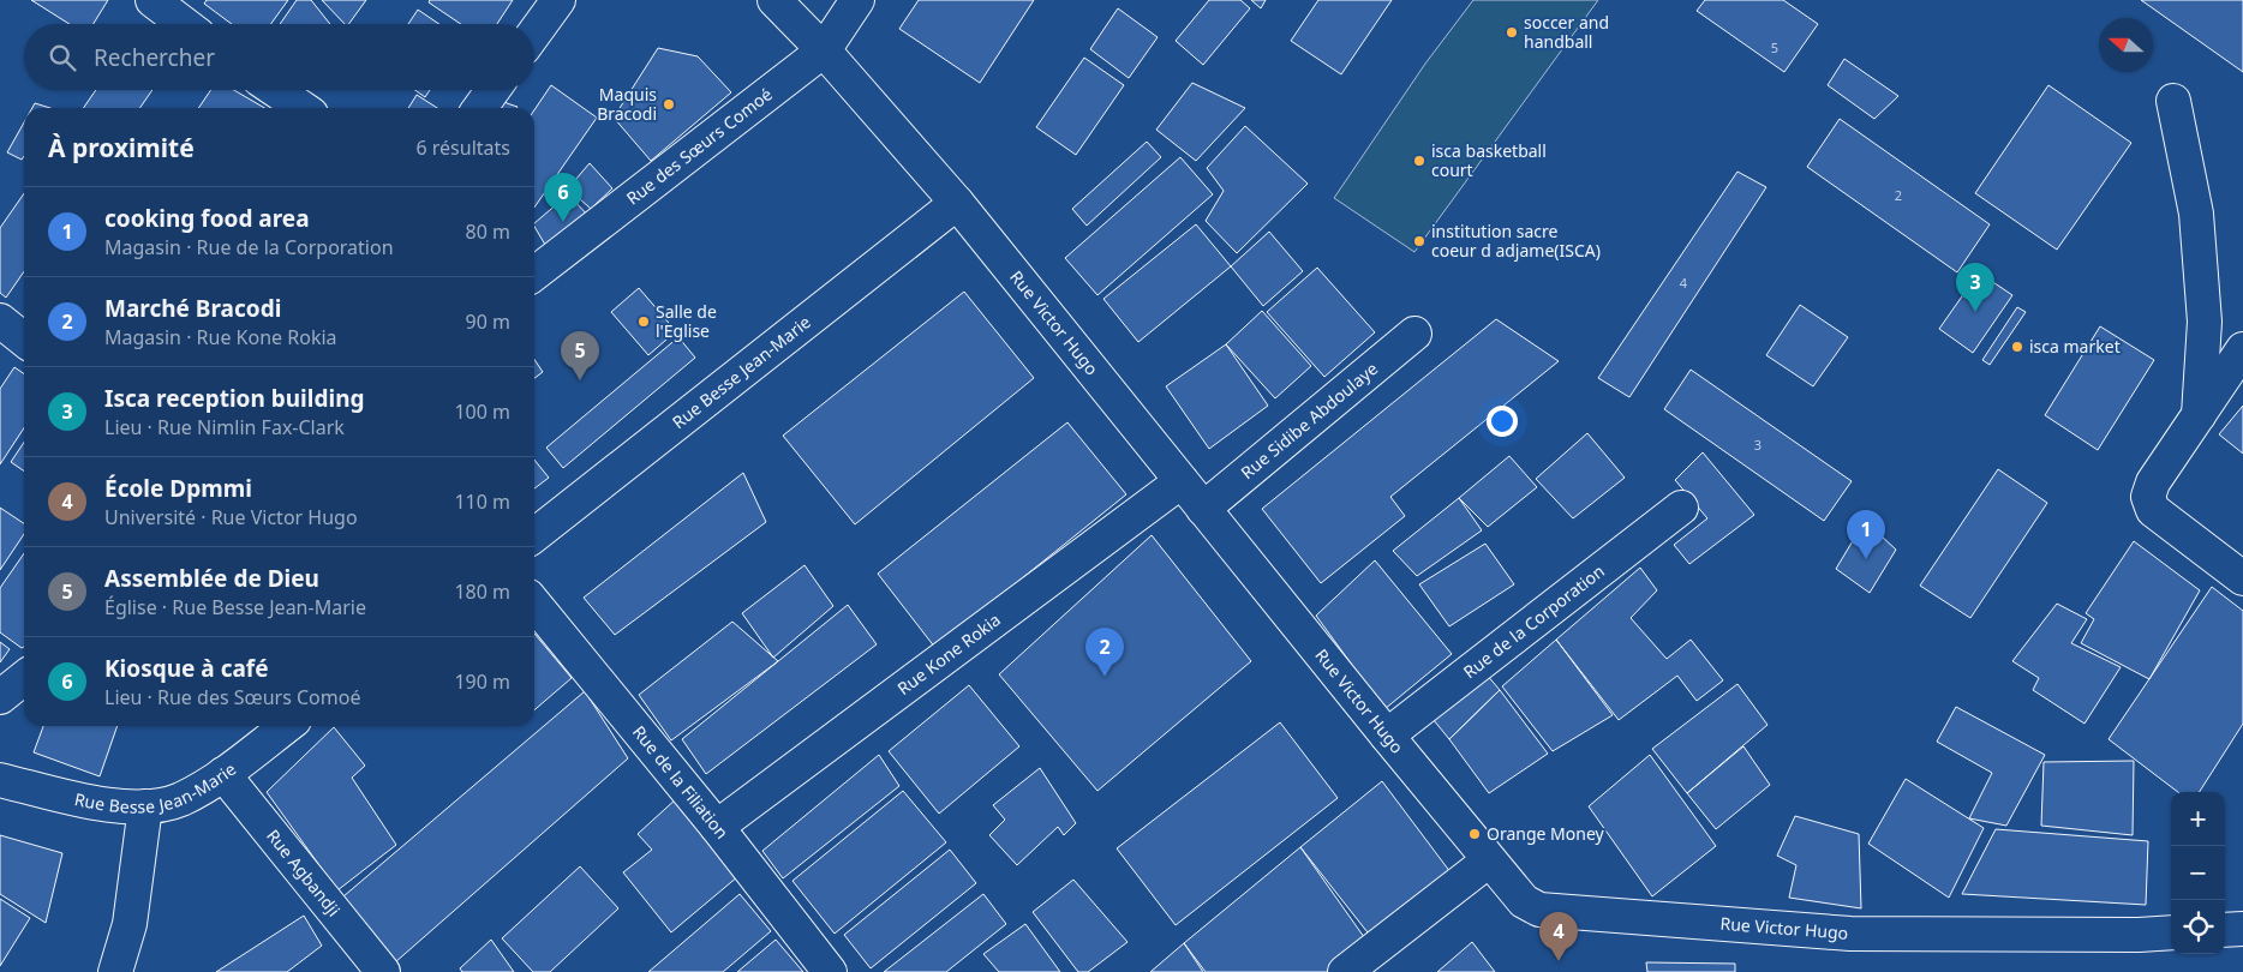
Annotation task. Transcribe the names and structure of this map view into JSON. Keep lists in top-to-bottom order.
{
  "streets": {
    "street": [
      "Rue des Sœurs Comoé",
      "Rue Victor Hugo",
      "Rue Besse Jean-Marie",
      "Rue Sidibe Abdoulaye",
      "Rue de la Corporation",
      "Rue Kone Rokia",
      "Rue de la Filiation",
      "Rue Agbandji"
    ]
  },
  "crossings": [
    ["Rue des Sœurs Comoé", "Rue Victor Hugo"],
    ["Rue Victor Hugo", "Rue Besse Jean-Marie"],
    ["Rue Victor Hugo", "Rue Sidibe Abdoulaye"],
    ["Rue Victor Hugo", "Rue de la Corporation"],
    ["Rue Victor Hugo", "Rue Kone Rokia"],
    ["Rue Besse Jean-Marie", "Rue Agbandji"],
    ["Rue Kone Rokia", "Rue de la Filiation"]
  ],
  "places": [
    "soccer and handball",
    "Maquis Bracodi",
    "isca basketball court",
    "institution sacre coeur d adjame(ISCA)",
    "Salle de l'Eglise",
    "isca market",
    "Orange Money"
  ],
  "house_numbers": [
    "5",
    "2",
    "4",
    "3"
  ],
  "north": "left",
  "page": {
    "search": "Rechercher",
    "heading": ["À proximité", "6 résultats"],
    "pins": [
      "6",
      "3",
      "5",
      "1",
      "2",
      "4"
    ],
    "list": [
      {
        "mark": "1",
        "name": "cooking food area",
        "note": "Magasin · Rue de la Corporation",
        "value": "80 m"
      },
      {
        "mark": "2",
        "name": "Marché Bracodi",
        "note": "Magasin · Rue Kone Rokia",
        "value": "90 m"
      },
      {
        "mark": "3",
        "name": "Isca reception building",
        "note": "Lieu · Rue Nimlin Fax-Clark",
        "value": "100 m"
      },
      {
        "mark": "4",
        "name": "École Dpmmi",
        "note": "Université · Rue Victor Hugo",
        "value": "110 m"
      },
      {
        "mark": "5",
        "name": "Assemblée de Dieu",
        "note": "Église · Rue Besse Jean-Marie",
        "value": "180 m"
      },
      {
        "mark": "6",
        "name": "Kiosque à café",
        "note": "Lieu · Rue des Sœurs Comoé",
        "value": "190 m"
      }
    ],
    "map_buttons": ["+", "−"]
  }
}
